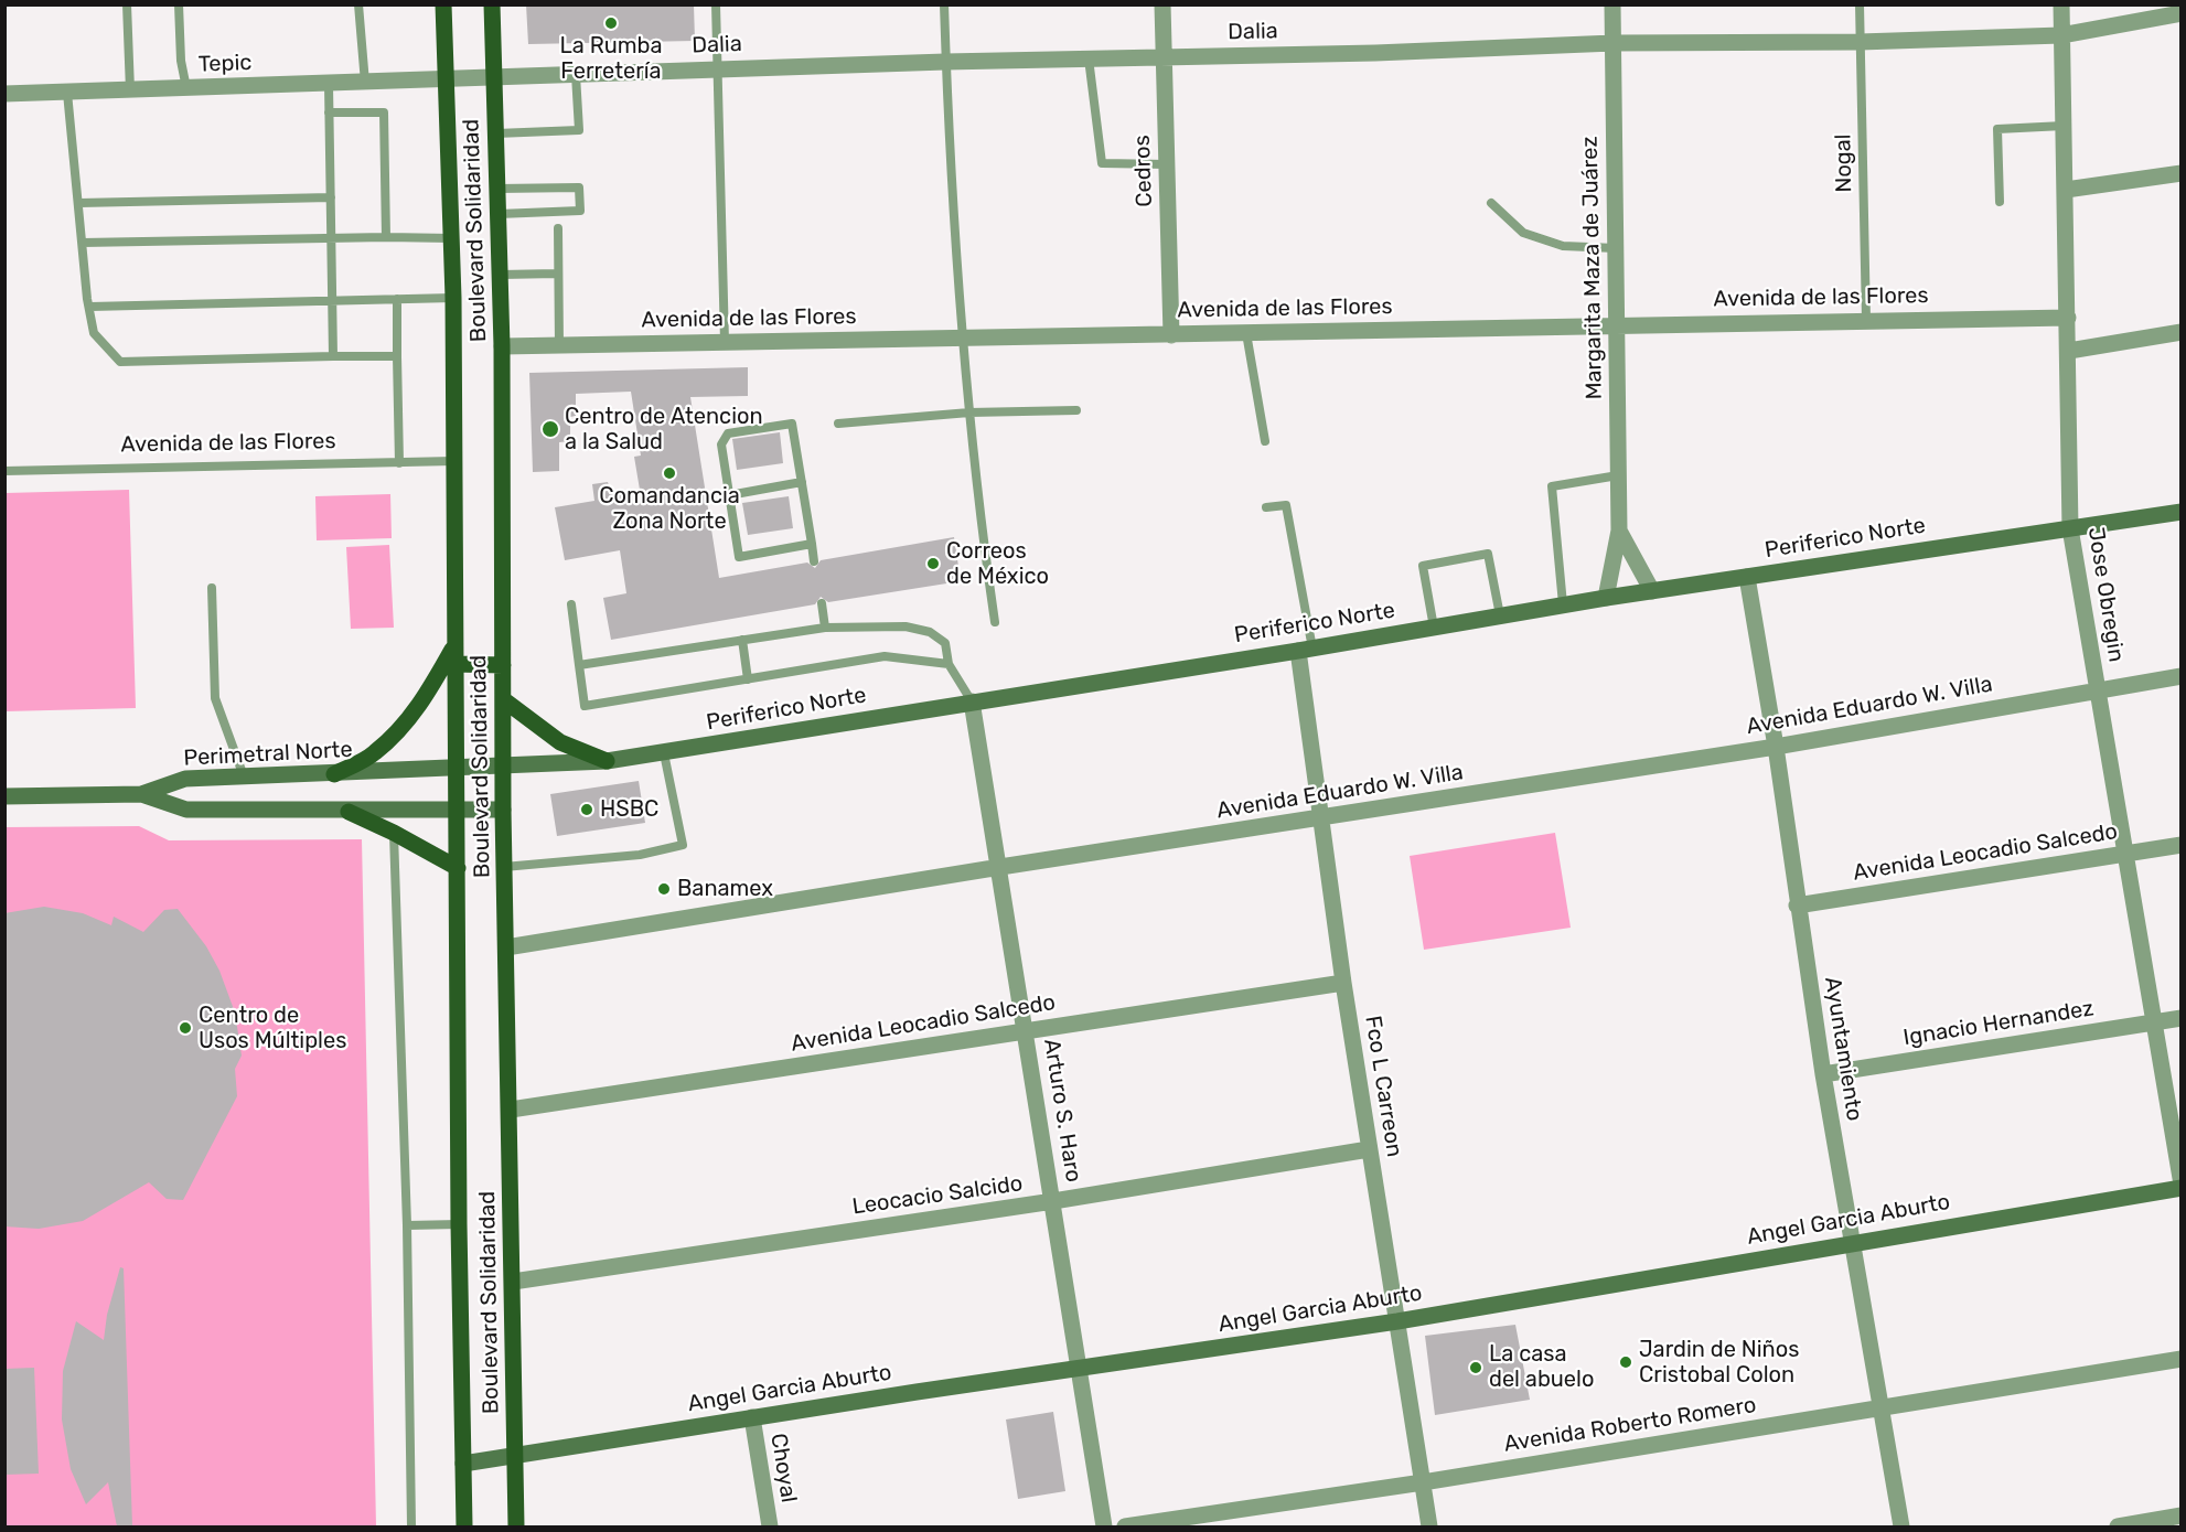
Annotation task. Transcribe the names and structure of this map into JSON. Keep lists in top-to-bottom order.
{
  "streets": {
    "main road": ["Boulevard Solidaridad"],
    "street": [
      "Dalia",
      "Tepic",
      "Cedros",
      "Margarita Maza de Juárez",
      "Avenida de las Flores",
      "Periferico Norte",
      "Jose Obregin",
      "Avenida Eduardo W. Villa",
      "Perimetral Norte",
      "Avenida Leocadio Salcedo",
      "Ignacio Hernandez",
      "Ayuntamiento",
      "Fco L Carreon",
      "Arturo S. Haro",
      "Leocacio Salcido",
      "Angel Garcia Aburto",
      "Avenida Roberto Romero",
      "Choyal"
    ],
    "lane": ["Nogal"]
  },
  "crossings": [
    ["Dalia", "Tepic"],
    ["Dalia", "Nogal"],
    ["Dalia", "Cedros"],
    ["Dalia", "Boulevard Solidaridad"],
    ["Dalia", "Margarita Maza de Juárez"],
    ["Dalia", "Jose Obregin"],
    ["Tepic", "Boulevard Solidaridad"],
    ["Nogal", "Avenida de las Flores"],
    ["Cedros", "Avenida de las Flores"],
    ["Boulevard Solidaridad", "Avenida de las Flores"],
    ["Boulevard Solidaridad", "Periferico Norte"],
    ["Boulevard Solidaridad", "Avenida Eduardo W. Villa"],
    ["Boulevard Solidaridad", "Perimetral Norte"],
    ["Boulevard Solidaridad", "Avenida Leocadio Salcedo"],
    ["Boulevard Solidaridad", "Leocacio Salcido"],
    ["Boulevard Solidaridad", "Angel Garcia Aburto"],
    ["Margarita Maza de Juárez", "Avenida de las Flores"],
    ["Margarita Maza de Juárez", "Periferico Norte"],
    ["Avenida de las Flores", "Jose Obregin"],
    ["Periferico Norte", "Jose Obregin"],
    ["Periferico Norte", "Perimetral Norte"],
    ["Periferico Norte", "Ayuntamiento"],
    ["Periferico Norte", "Fco L Carreon"],
    ["Periferico Norte", "Arturo S. Haro"],
    ["Jose Obregin", "Avenida Eduardo W. Villa"],
    ["Jose Obregin", "Avenida Leocadio Salcedo"],
    ["Jose Obregin", "Ignacio Hernandez"],
    ["Jose Obregin", "Angel Garcia Aburto"],
    ["Avenida Eduardo W. Villa", "Ayuntamiento"],
    ["Avenida Eduardo W. Villa", "Fco L Carreon"],
    ["Avenida Eduardo W. Villa", "Arturo S. Haro"],
    ["Avenida Leocadio Salcedo", "Ayuntamiento"],
    ["Avenida Leocadio Salcedo", "Fco L Carreon"],
    ["Avenida Leocadio Salcedo", "Arturo S. Haro"],
    ["Ignacio Hernandez", "Ayuntamiento"],
    ["Ayuntamiento", "Angel Garcia Aburto"],
    ["Ayuntamiento", "Avenida Roberto Romero"],
    ["Fco L Carreon", "Leocacio Salcido"],
    ["Fco L Carreon", "Angel Garcia Aburto"],
    ["Fco L Carreon", "Avenida Roberto Romero"],
    ["Arturo S. Haro", "Leocacio Salcido"],
    ["Arturo S. Haro", "Angel Garcia Aburto"],
    ["Angel Garcia Aburto", "Choyal"]
  ],
  "places": [
    "La Rumba Ferretería",
    "Centro de Atencion a la Salud",
    "Comandancia Zona Norte",
    "Correos de México",
    "HSBC",
    "Banamex",
    "Centro de Usos Múltiples",
    "Jardin de Niños Cristobal Colon",
    "La casa del abuelo"
  ]
}
